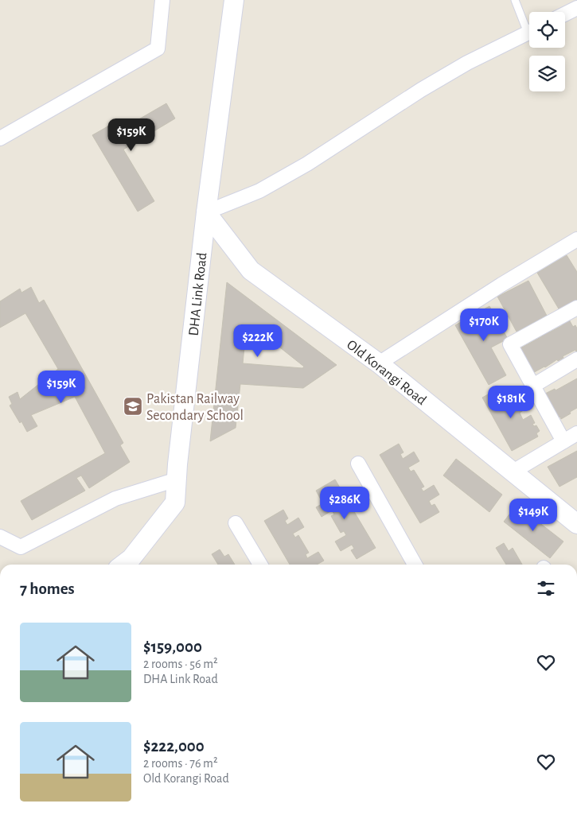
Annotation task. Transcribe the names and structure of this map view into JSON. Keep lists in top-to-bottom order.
{
  "streets": {
    "street": ["DHA Link Road", "Old Korangi Road"]
  },
  "crossings": [
    ["DHA Link Road", "Old Korangi Road"]
  ],
  "places": {
    "school or university": ["Pakistan Railway Secondary School"]
  },
  "page": {
    "price": [
      "$159K",
      "$170K",
      "$222K",
      "$159K",
      "$181K",
      "$286K",
      "$149K"
    ],
    "heading": "7 homes",
    "list": [
      {
        "name": "$159,000",
        "note": "2 rooms · 56 m² · DHA Link Road"
      },
      {
        "name": "$222,000",
        "note": "2 rooms · 76 m² · Old Korangi Road"
      }
    ]
  }
}
